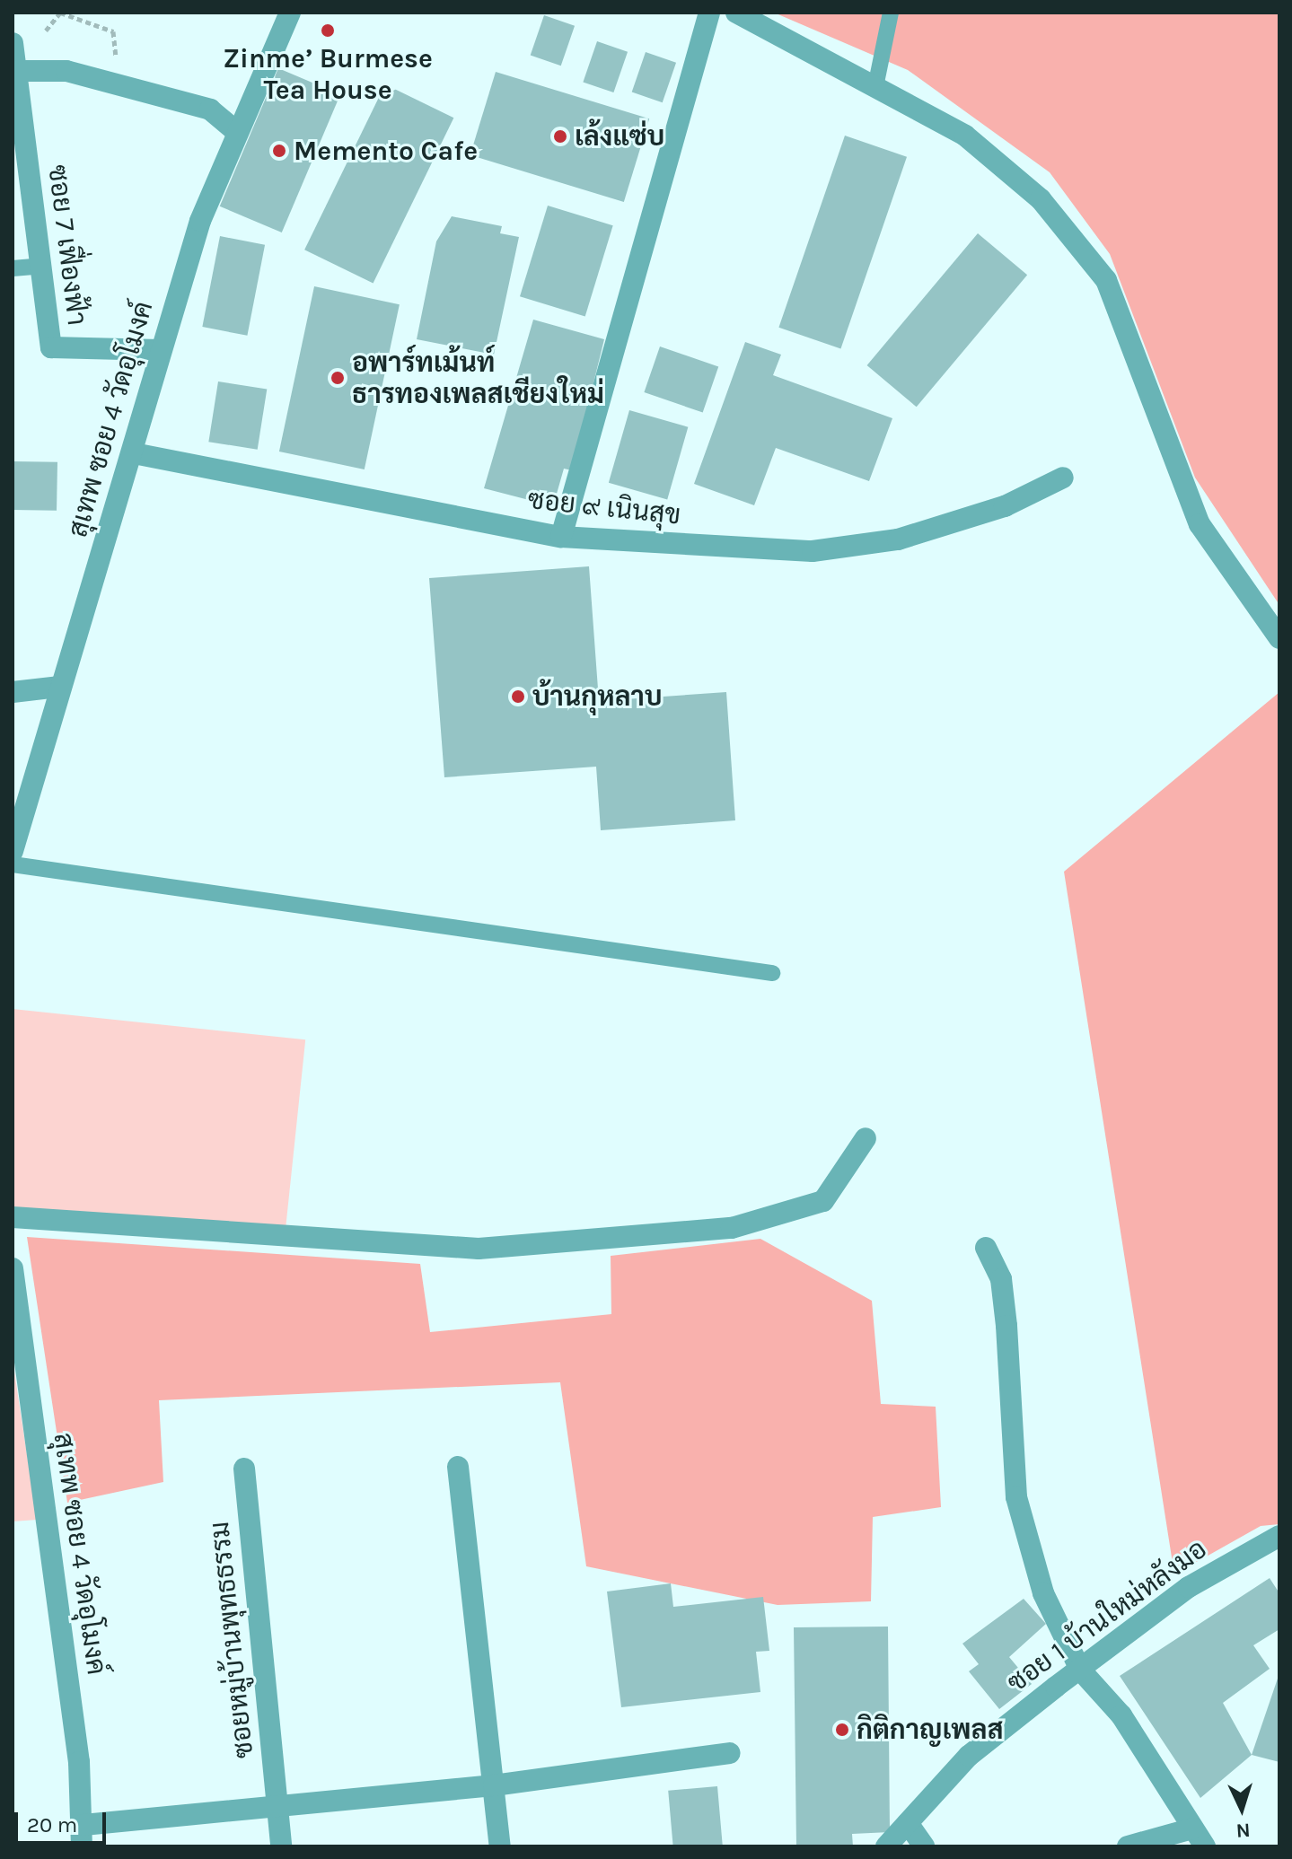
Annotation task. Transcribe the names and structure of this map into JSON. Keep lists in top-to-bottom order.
{
  "streets": {
    "street": [
      "ซอย 7 เฟื่องฟ้า",
      "สุเทพ ซอย 4 วัดอุโมงค์",
      "ซอย ๙ เนินสุข",
      "ซอย 1 บ้านใหม่หลังมอ",
      "ซอยหมู่บ้านพุทธธรรม"
    ]
  },
  "crossings": [
    ["ซอย 7 เฟื่องฟ้า", "สุเทพ ซอย 4 วัดอุโมงค์"],
    ["สุเทพ ซอย 4 วัดอุโมงค์", "ซอย ๙ เนินสุข"]
  ],
  "places": [
    "Zinme’ Burmese Tea House",
    "เล้งแซ่บ",
    "Memento Cafe",
    "อพาร์ทเม้นท์ ธารทองเพลสเชียงใหม่",
    "บ้านกุหลาบ",
    "กิติกาญเพลส"
  ],
  "scale_bar": "20 m",
  "north": "bottom"
}
